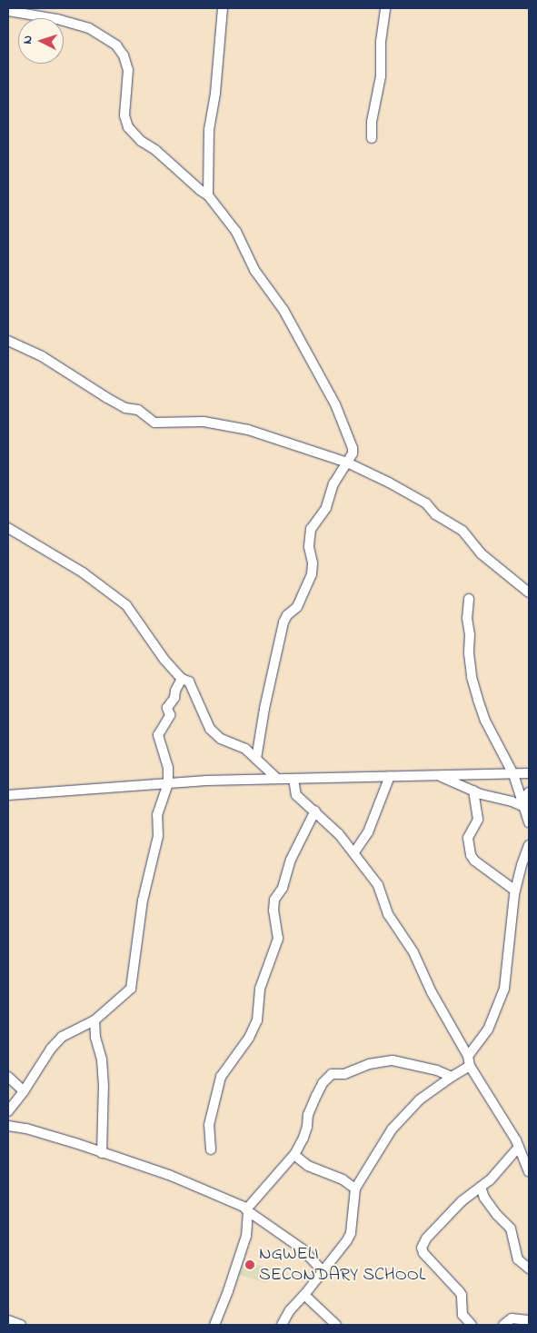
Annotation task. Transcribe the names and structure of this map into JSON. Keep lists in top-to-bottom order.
{
  "places": ["NGWELI SECONDARY SCHOOL"],
  "north": "left"
}
